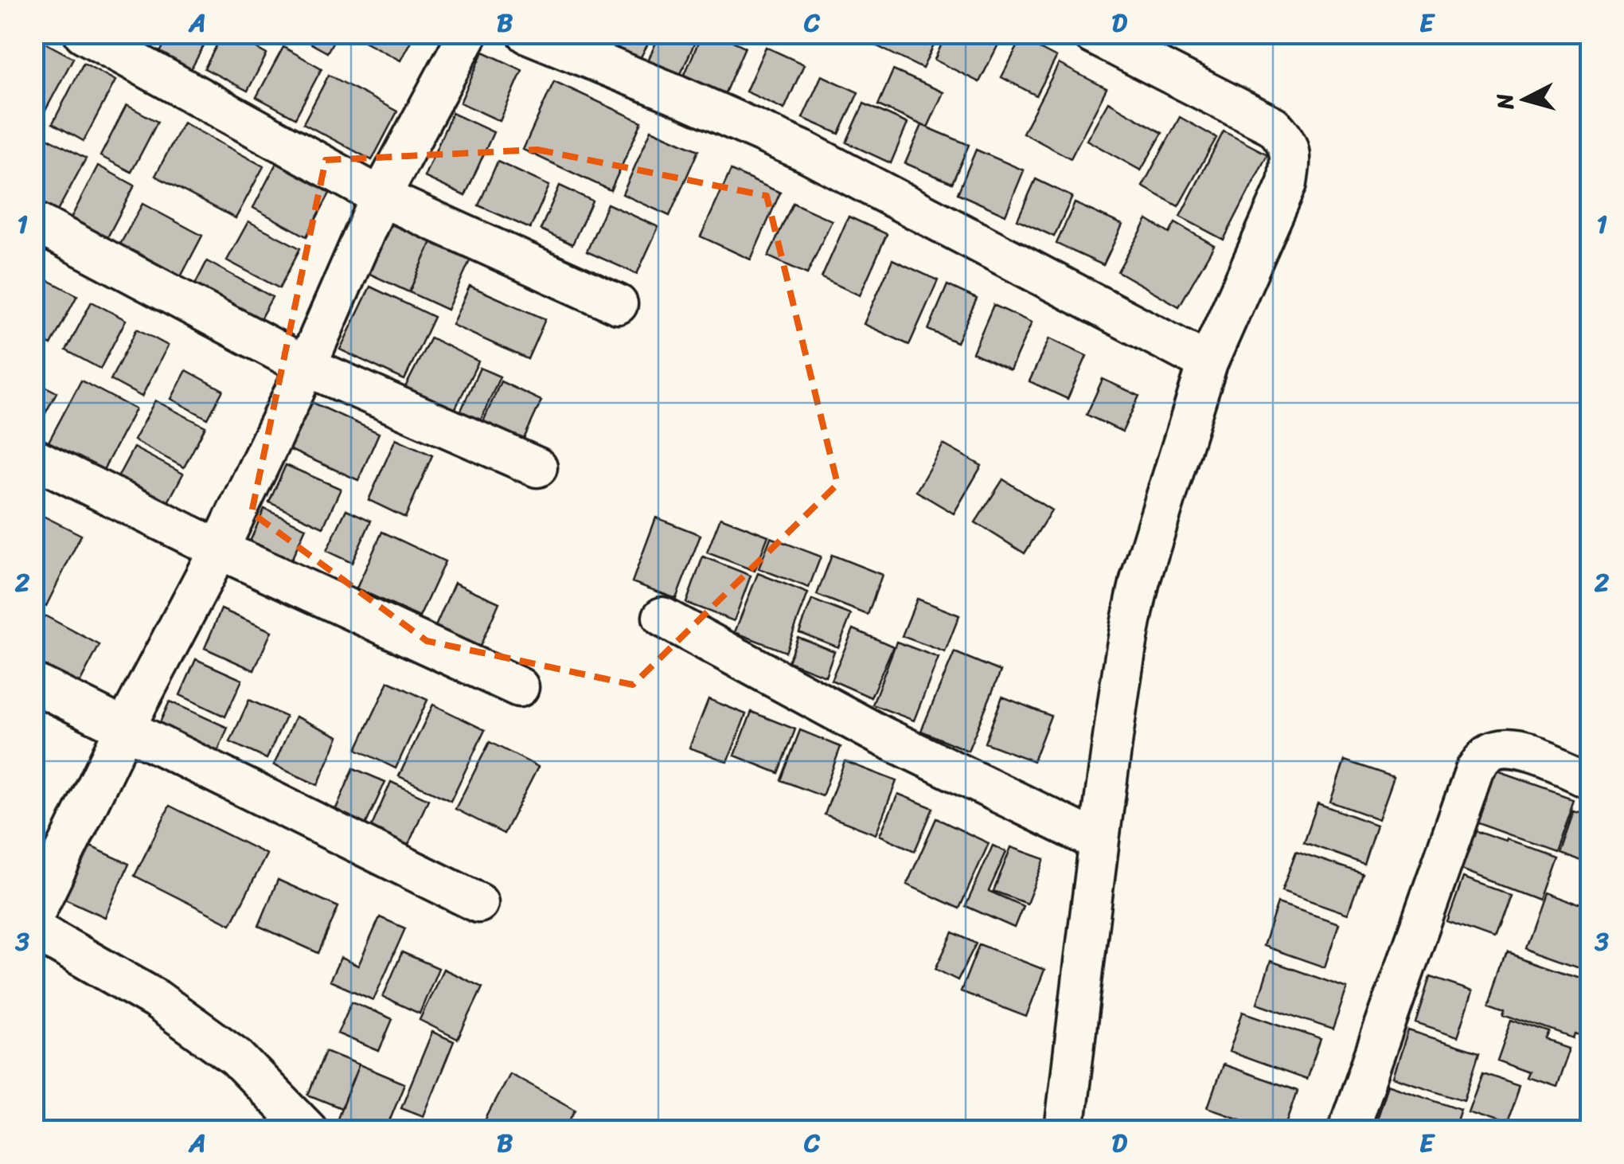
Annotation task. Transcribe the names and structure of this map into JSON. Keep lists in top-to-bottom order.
{
  "north": "left",
  "grid": {
    "columns": [
      "A",
      "B",
      "C",
      "D",
      "E"
    ],
    "rows": ["1", "2", "3"]
  }
}
